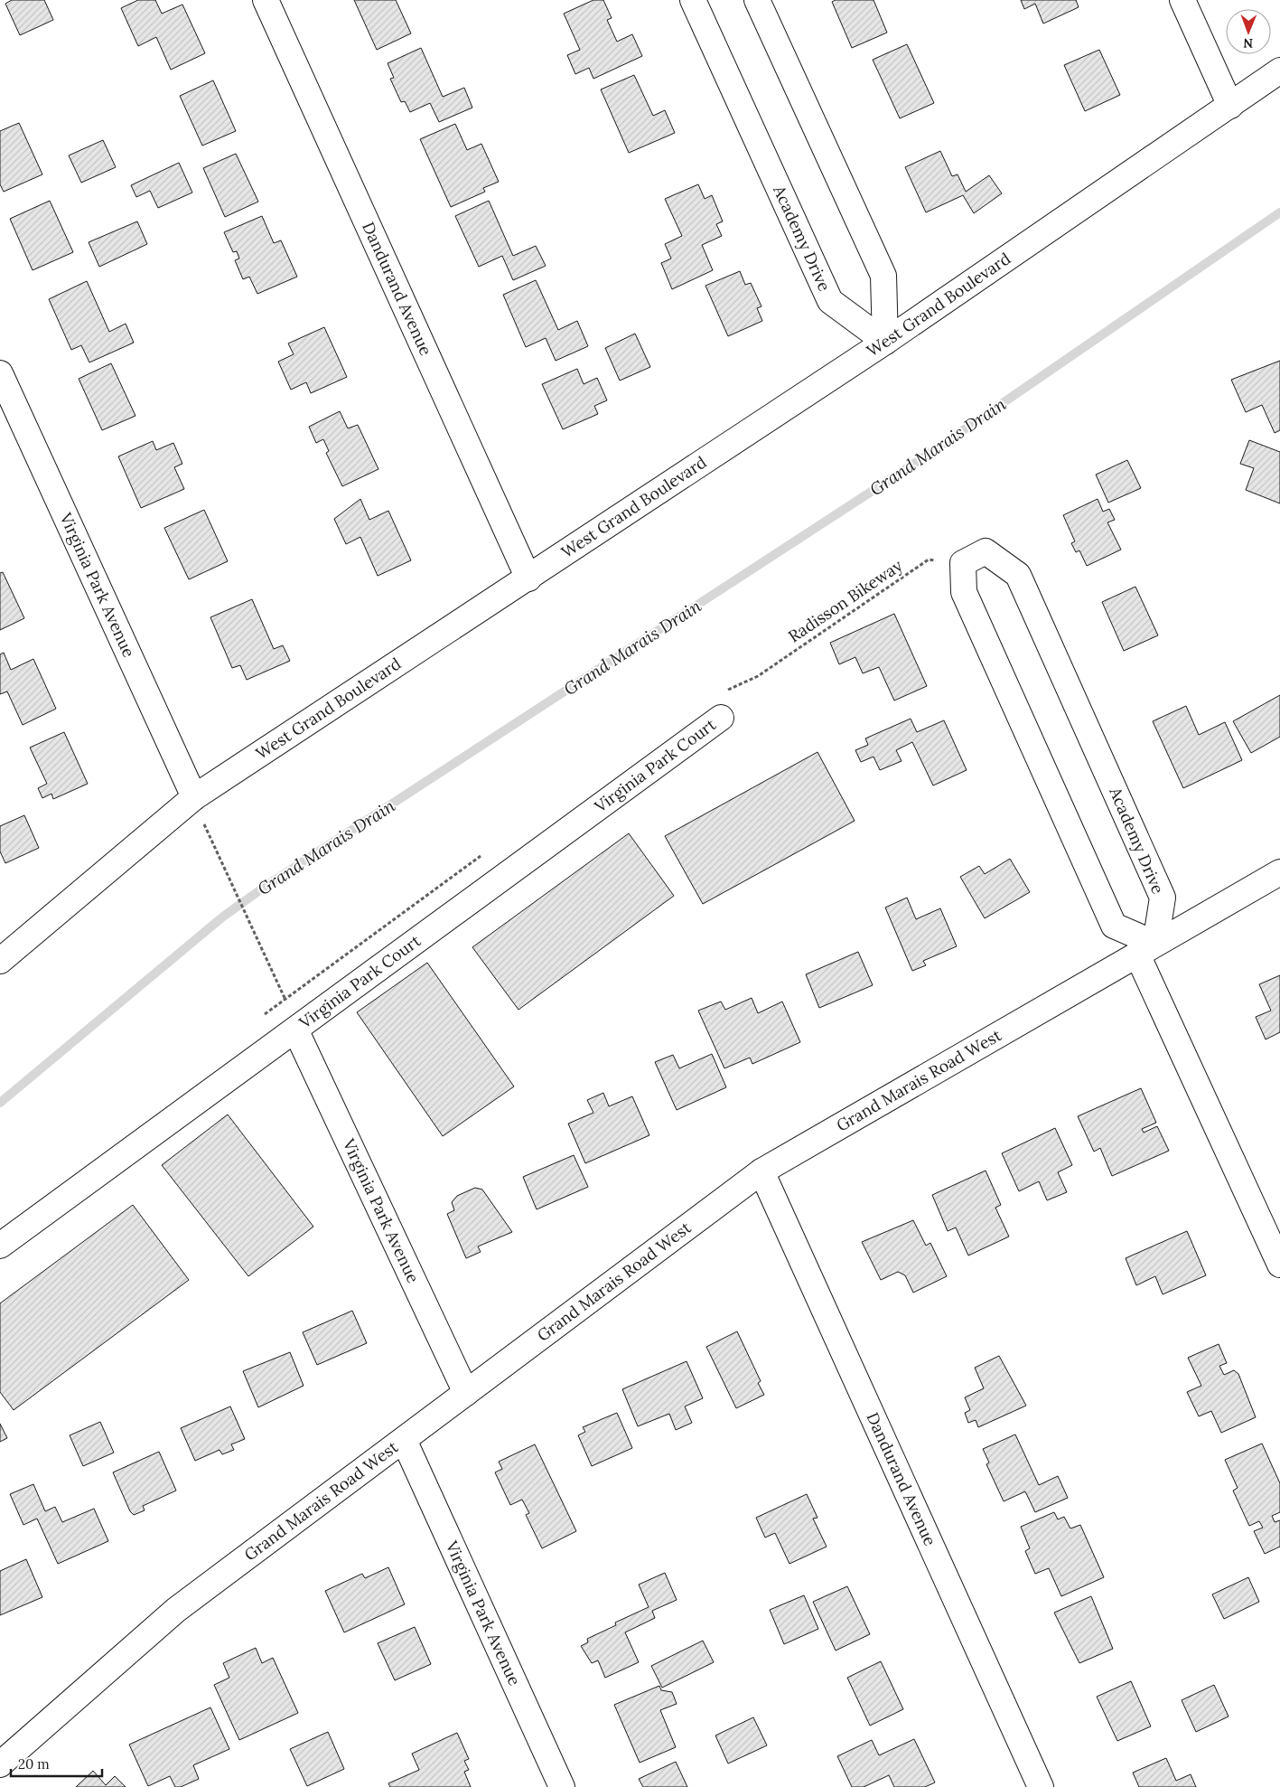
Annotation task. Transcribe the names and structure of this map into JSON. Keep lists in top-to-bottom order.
{
  "streets": {
    "street": [
      "Academy Drive",
      "Dandurand Avenue",
      "West Grand Boulevard",
      "Virginia Park Avenue",
      "Virginia Park Court",
      "Grand Marais Road West"
    ],
    "path": ["Radisson Bikeway"]
  },
  "crossings": [
    ["Academy Drive", "West Grand Boulevard"],
    ["Academy Drive", "Grand Marais Road West"],
    ["Dandurand Avenue", "West Grand Boulevard"],
    ["Dandurand Avenue", "Grand Marais Road West"],
    ["West Grand Boulevard", "Virginia Park Avenue"],
    ["Virginia Park Avenue", "Virginia Park Court"],
    ["Virginia Park Avenue", "Grand Marais Road West"]
  ],
  "water": ["Grand Marais Drain"],
  "scale_bar": "20 m",
  "north": "bottom"
}
